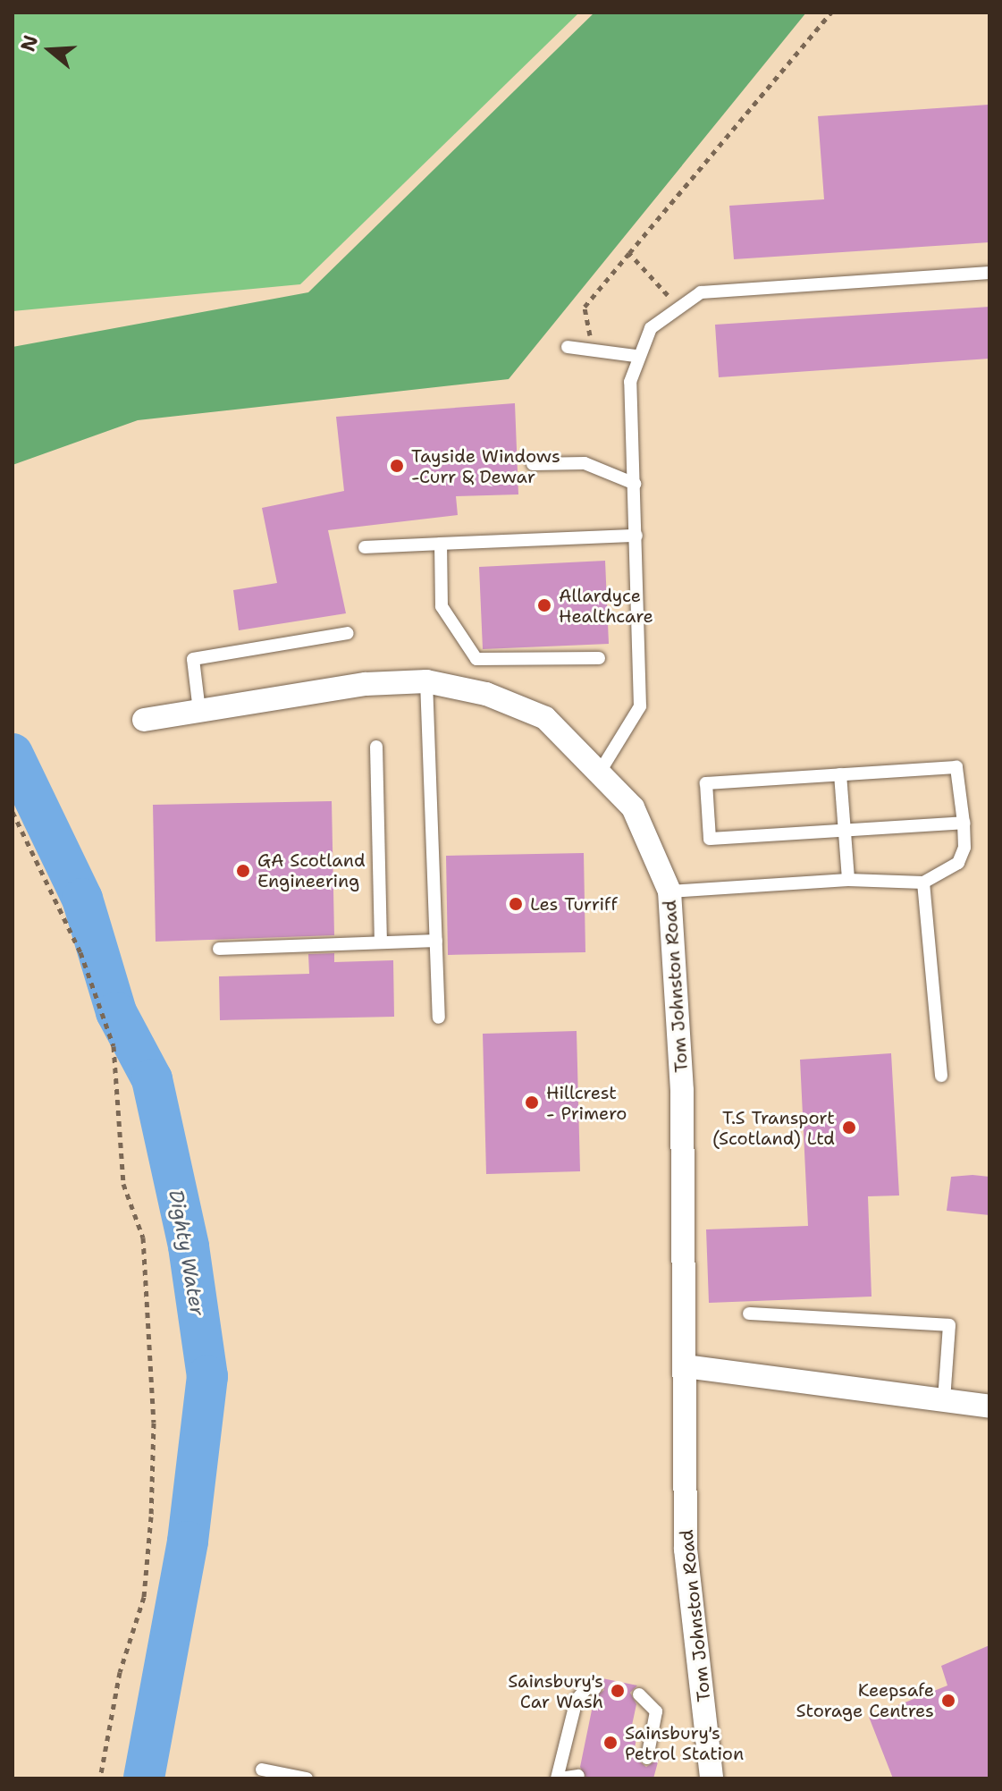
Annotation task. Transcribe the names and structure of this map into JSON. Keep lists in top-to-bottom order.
{
  "streets": {
    "street": ["Tom Johnston Road"]
  },
  "water": ["Dighty Water"],
  "places": [
    "Tayside Windows -Curr & Dewar",
    "Allardyce Healthcare",
    "GA Scotland Engineering",
    "Les Turriff",
    "Hillcrest - Primero",
    "T.S Transport (Scotland) Ltd",
    "Sainsbury's Car Wash",
    "Keepsafe Storage Centres",
    "Sainsbury's Petrol Station"
  ],
  "north": "left"
}
